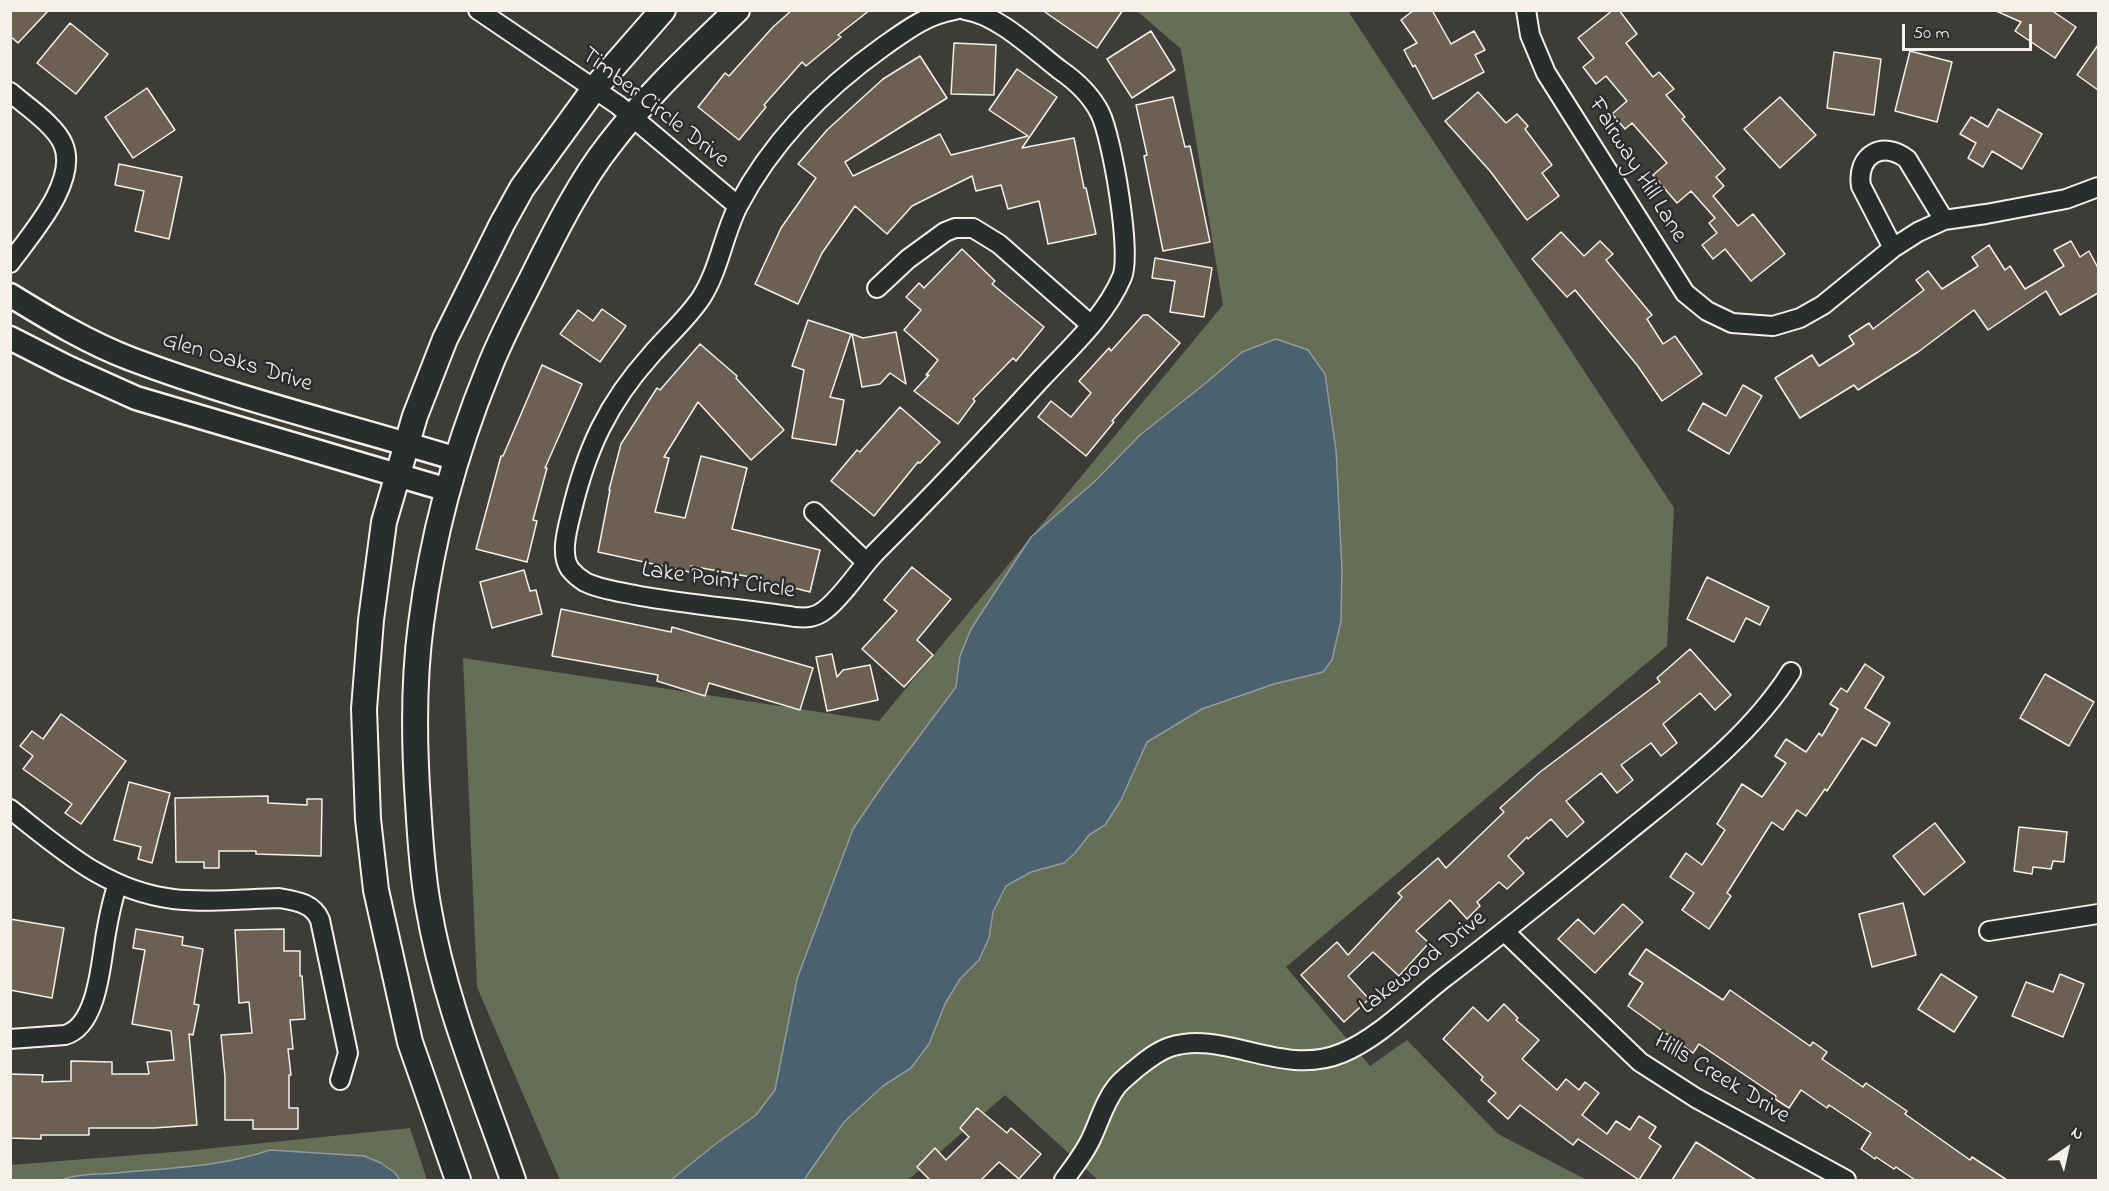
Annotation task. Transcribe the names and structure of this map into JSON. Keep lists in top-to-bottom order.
{
  "streets": {
    "street": [
      "Timber Circle Drive",
      "Fairway Hill Lane",
      "Glen Oaks Drive",
      "Lake Point Circle",
      "Lakewood Drive",
      "Hills Creek Drive"
    ]
  },
  "crossings": [
    ["Timber Circle Drive", "Lake Point Circle"],
    ["Lakewood Drive", "Hills Creek Drive"]
  ],
  "scale_bar": "50 m",
  "north": "top right"
}
